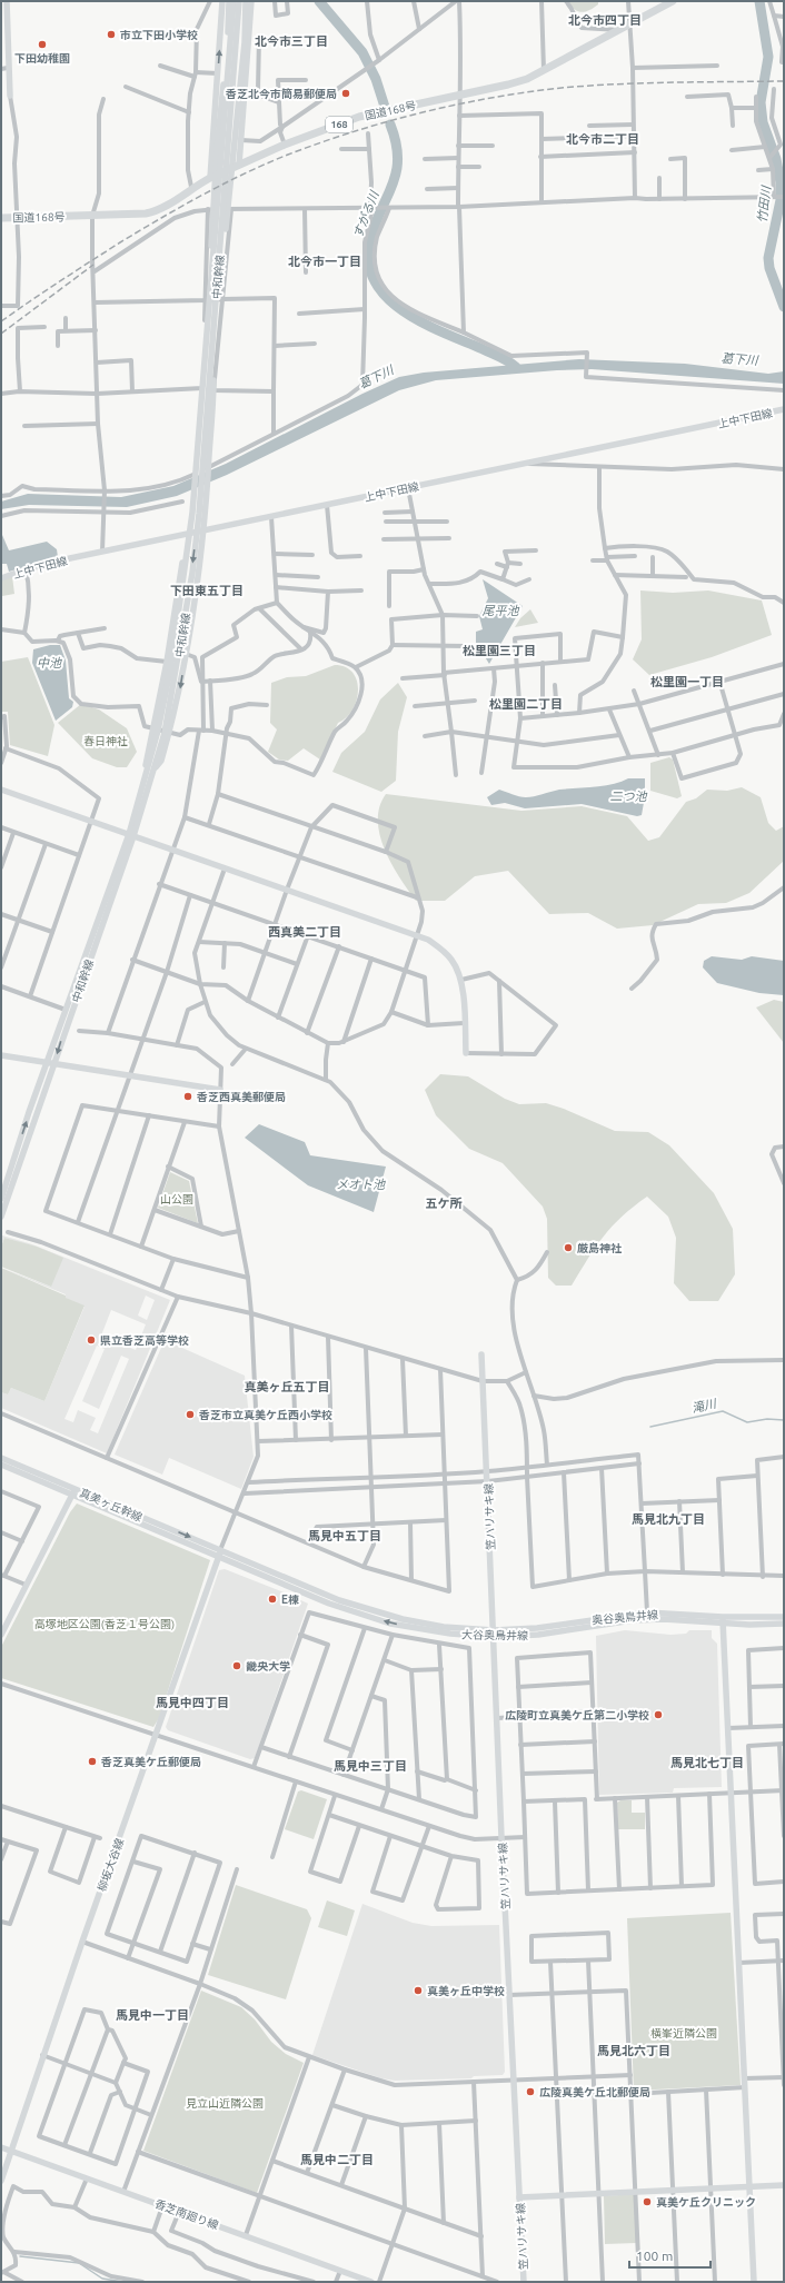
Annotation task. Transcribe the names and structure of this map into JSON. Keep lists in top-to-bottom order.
{
  "streets": {
    "highway": ["国道168号", "168"],
    "street": [
      "中和幹線",
      "上中下田線",
      "真美ヶ丘幹線",
      "笠ハリサキ線",
      "奥谷奥鳥井線",
      "大谷奥鳥井線",
      "柳坂大谷線",
      "香芝南廻り線"
    ]
  },
  "crossings": [
    ["真美ヶ丘幹線", "大谷奥鳥井線"],
    ["真美ヶ丘幹線", "柳坂大谷線"],
    ["笠ハリサキ線", "奥谷奥鳥井線"],
    ["笠ハリサキ線", "大谷奥鳥井線"],
    ["奥谷奥鳥井線", "大谷奥鳥井線"],
    ["大谷奥鳥井線", "柳坂大谷線"],
    ["柳坂大谷線", "香芝南廻り線"]
  ],
  "districts": [
    "北今市四丁目",
    "北今市三丁目",
    "北今市二丁目",
    "北今市一丁目",
    "下田東五丁目",
    "松里園三丁目",
    "松里園一丁目",
    "松里園二丁目",
    "西真美二丁目",
    "五ケ所",
    "真美ヶ丘五丁目",
    "馬見北九丁目",
    "馬見中五丁目",
    "馬見中四丁目",
    "馬見北七丁目",
    "馬見中三丁目",
    "馬見中一丁目",
    "馬見北六丁目",
    "馬見中二丁目"
  ],
  "water": [
    "竹田川",
    "すがる川",
    "葛下川",
    "尾平池",
    "中池",
    "二つ池",
    "メオト池",
    "滝川"
  ],
  "parks": [
    "春日神社",
    "山公園",
    "高塚地区公園(香芝１号公園)",
    "横峯近隣公園",
    "見立山近隣公園"
  ],
  "places": [
    "市立下田小学校",
    "下田幼稚園",
    "香芝北今市簡易郵便局",
    "香芝西真美郵便局",
    "厳島神社",
    "県立香芝高等学校",
    "香芝市立真美ケ丘西小学校",
    "E棟",
    "畿央大学",
    "広陵町立真美ケ丘第二小学校",
    "香芝真美ケ丘郵便局",
    "真美ヶ丘中学校",
    "広陵真美ケ丘北郵便局",
    "真美ケ丘クリニック"
  ],
  "scale_bar": "100 m"
}
